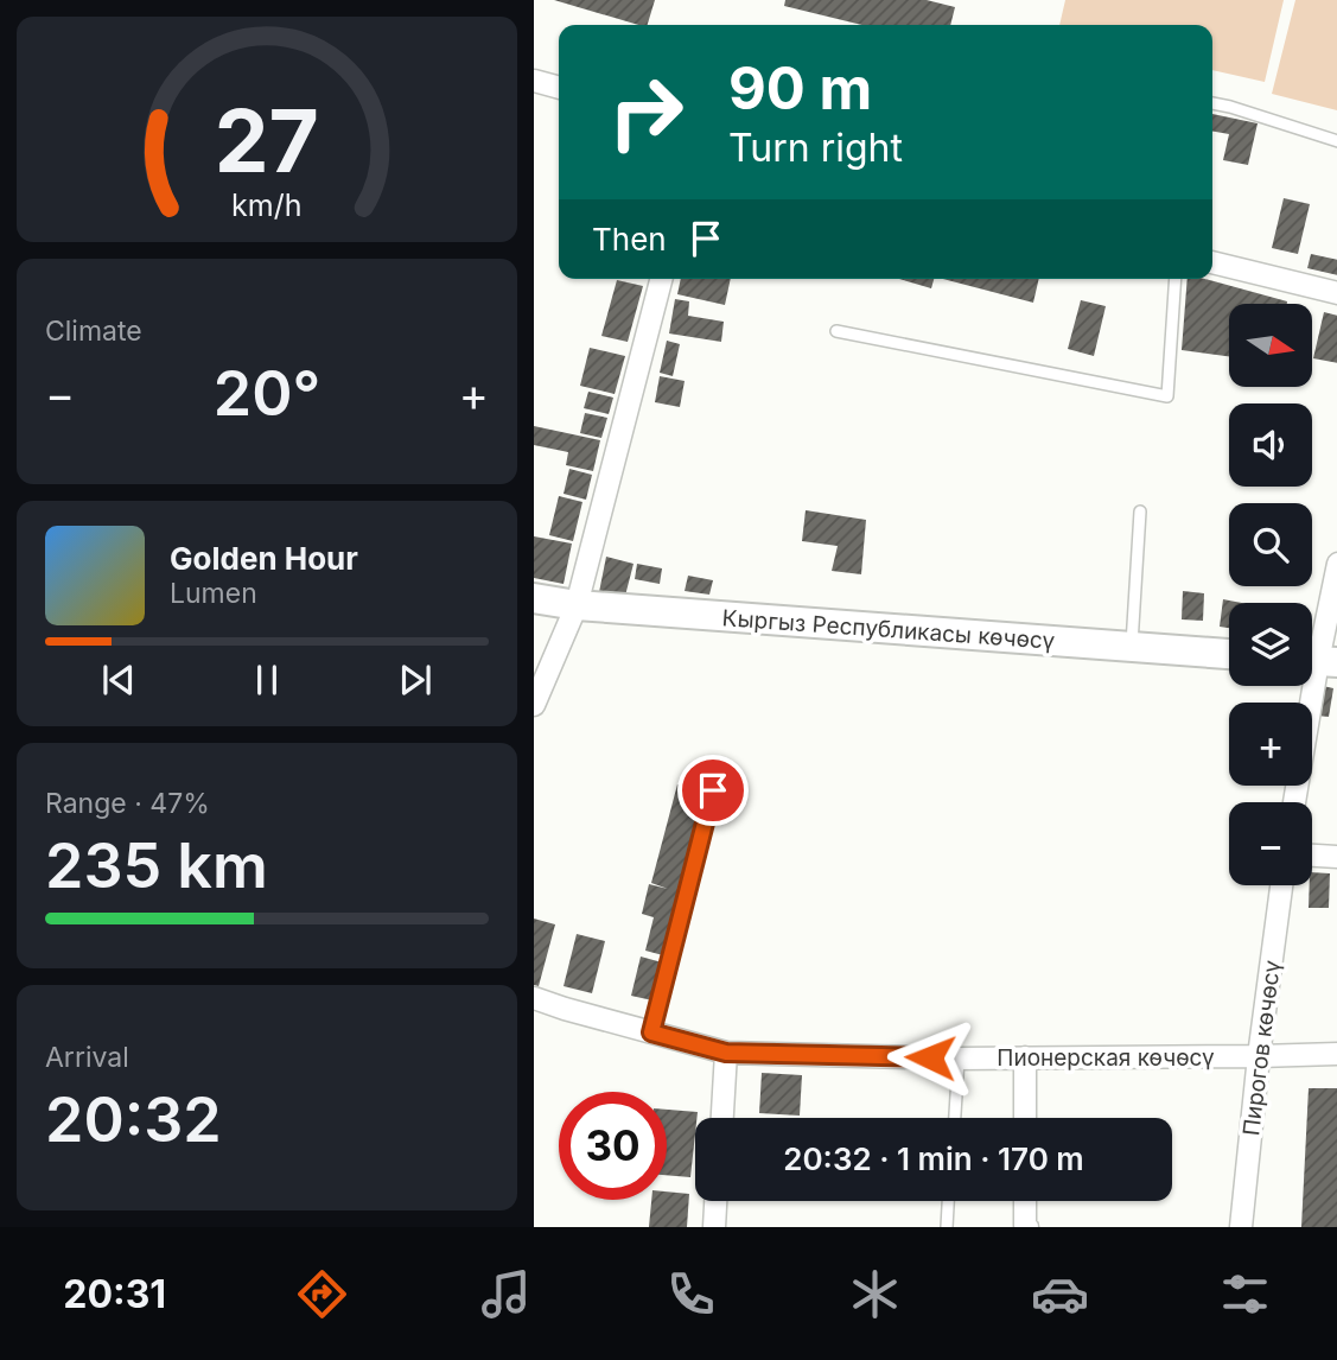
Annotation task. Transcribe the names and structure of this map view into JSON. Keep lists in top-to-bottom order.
{
  "streets": {
    "main road": ["Кыргыз Республикасы көчөсү"],
    "street": ["Пирогов көчөсү", "Пионерская көчөсү"]
  },
  "crossings": [
    ["Пирогов көчөсү", "Пионерская көчөсү"]
  ],
  "north": "right",
  "page": {
    "turn": ["90 m", "Turn right"],
    "then": "Then",
    "tile": [
      "Climate",
      ["Range · 47%", "235 km"],
      ["Arrival", "20:32"]
    ],
    "map_buttons": ["+", "−"],
    "heat": ["−", "20°", "+"],
    "song": ["Golden Hour", "Lumen"],
    "limit": "30",
    "trip": "20:32 · 1 min · 170 m",
    "tabs": "20:31",
    "gauge": ["27", "km/h"]
  }
}
